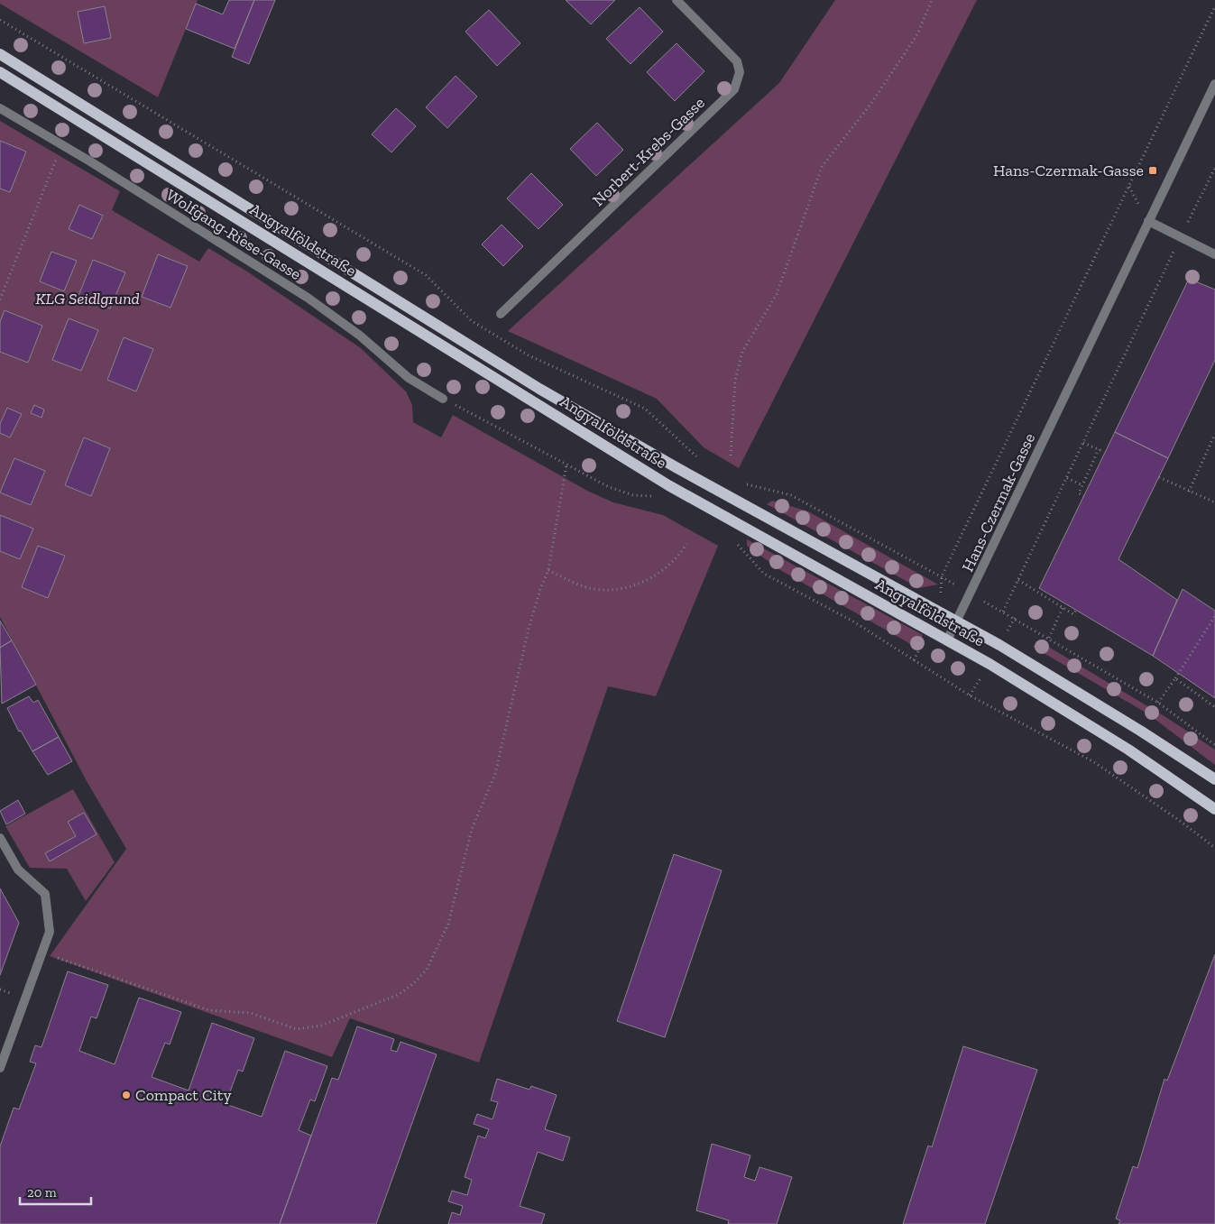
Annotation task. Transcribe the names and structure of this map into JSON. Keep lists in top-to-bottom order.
{
  "streets": {
    "main road": ["Angyalföldstraße"],
    "street": ["Norbert-Krebs-Gasse", "Wolfgang-Riese-Gasse", "Hans-Czermak-Gasse"]
  },
  "crossings": [
    ["Angyalföldstraße", "Hans-Czermak-Gasse"]
  ],
  "parks": ["KLG Seidlgrund"],
  "places": {
    "transit": ["Hans-Czermak-Gasse"],
    "other": ["Compact City"]
  },
  "scale_bar": "20 m"
}
